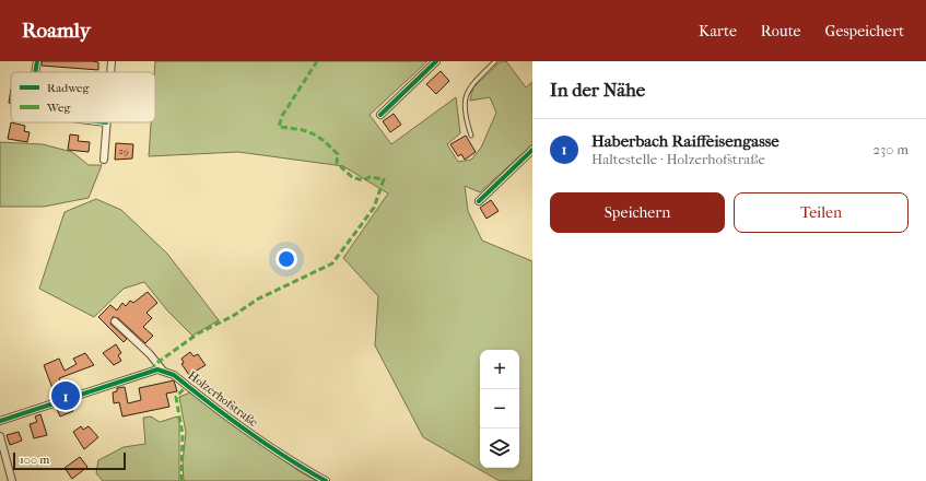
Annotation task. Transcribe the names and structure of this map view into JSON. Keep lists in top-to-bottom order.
{
  "streets": {
    "street": ["Holzerhofstraße"]
  },
  "house_numbers": ["29"],
  "legend": ["Radweg", "Weg"],
  "scale_bar": "100 m",
  "page": {
    "header": "Roamly",
    "nav": ["Karte", "Route", "Gespeichert"],
    "heading": "In der Nähe",
    "list": [
      {
        "mark": "1",
        "name": "Haberbach Raiffeisengasse",
        "note": "Haltestelle · Holzerhofstraße",
        "value": "230 m"
      }
    ],
    "buttons": ["Speichern", "Teilen"],
    "map_buttons": ["+", "−"],
    "pins": "1",
    "scale": "100 m"
  }
}
